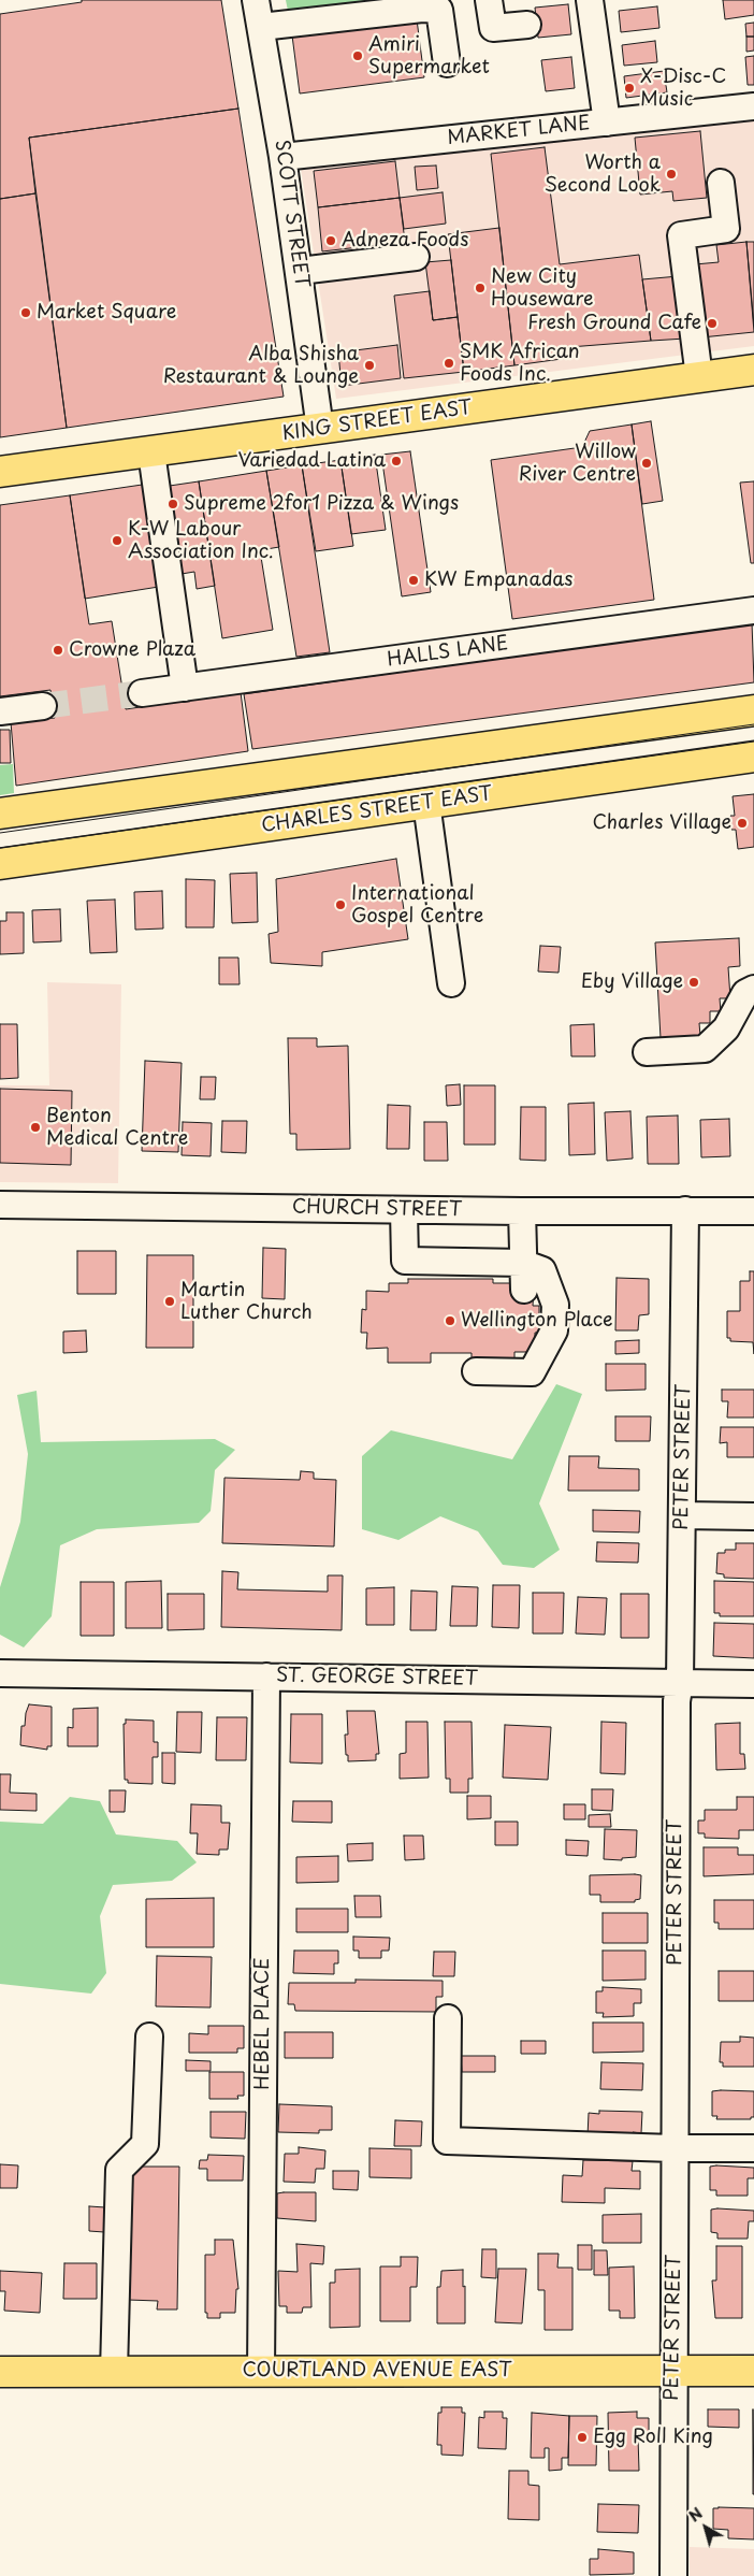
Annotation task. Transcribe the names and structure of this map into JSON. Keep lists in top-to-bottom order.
{
  "streets": {
    "main road": ["KING STREET EAST", "CHARLES STREET EAST", "COURTLAND AVENUE EAST"],
    "street": [
      "MARKET LANE",
      "SCOTT STREET",
      "HALLS LANE",
      "CHURCH STREET",
      "PETER STREET",
      "ST. GEORGE STREET",
      "HEBEL PLACE"
    ]
  },
  "crossings": [
    ["MARKET LANE", "SCOTT STREET"],
    ["SCOTT STREET", "KING STREET EAST"],
    ["CHURCH STREET", "PETER STREET"],
    ["PETER STREET", "ST. GEORGE STREET"],
    ["PETER STREET", "COURTLAND AVENUE EAST"],
    ["ST. GEORGE STREET", "HEBEL PLACE"],
    ["HEBEL PLACE", "COURTLAND AVENUE EAST"]
  ],
  "places": [
    "Amiri Supermarket",
    "X-Disc-C Music",
    "Worth a Second Look",
    "Adneza Foods",
    "New City Houseware",
    "Market Square",
    "Fresh Ground Cafe",
    "SMK African Foods Inc.",
    "Alba Shisha Restaurant & Lounge",
    "Variedad Latina",
    "Willow River Centre",
    "Supreme 2for1 Pizza & Wings",
    "K-W Labour Association Inc.",
    "KW Empanadas",
    "Crowne Plaza",
    "Charles Village",
    "International Gospel Centre",
    "Eby Village",
    "Benton Medical Centre",
    "Martin Luther Church",
    "Wellington Place",
    "Egg Roll King"
  ],
  "north": "top left"
}
